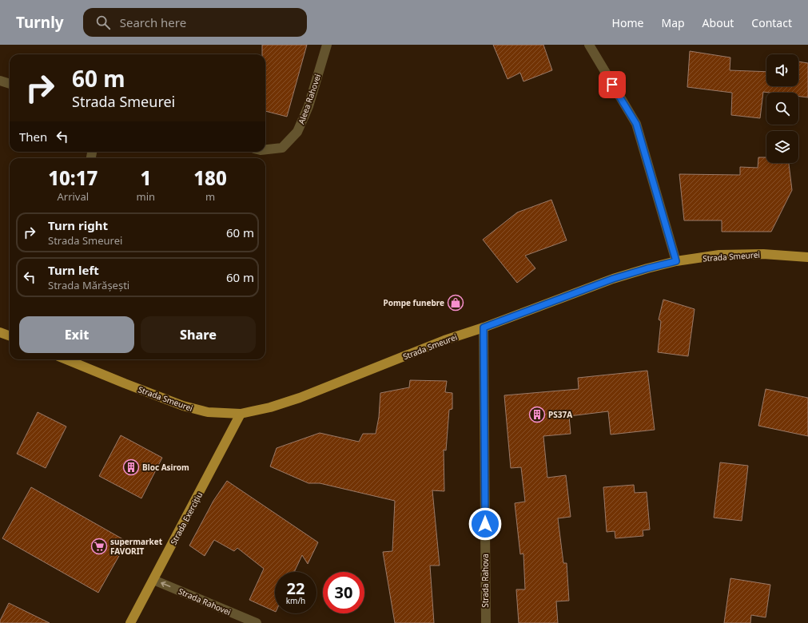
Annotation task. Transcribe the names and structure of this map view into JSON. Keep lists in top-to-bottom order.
{
  "streets": {
    "main road": ["Strada Smeurei", "Strada Exercițiu"],
    "street": ["Aleea Rahovei", "Strada Rahova", "Strada Rahovei"]
  },
  "crossings": [
    ["Strada Smeurei", "Strada Exercițiu"],
    ["Strada Smeurei", "Strada Rahova"],
    ["Strada Exercițiu", "Strada Rahovei"]
  ],
  "one_way": ["Strada Rahovei"],
  "places": {
    "shop": ["Pompe funebre"],
    "building": ["PS37A", "Bloc Asirom"],
    "supermarket": ["supermarket FAVORIT"]
  },
  "page": {
    "header": "Turnly",
    "search": "Search here",
    "nav": [
      "Home",
      "Map",
      "About",
      "Contact"
    ],
    "turn": ["60 m", "Strada Smeurei"],
    "then": "Then",
    "eta": [
      "10:17",
      "Arrival",
      "1",
      "min",
      "180",
      "m"
    ],
    "list": [
      {
        "name": "Turn right",
        "note": "Strada Smeurei",
        "value": "60 m"
      },
      {
        "name": "Turn left",
        "note": "Strada Mărășești",
        "value": "60 m"
      }
    ],
    "buttons": ["Exit", "Share"],
    "speed": "22 km/h",
    "limit": "30"
  }
}
